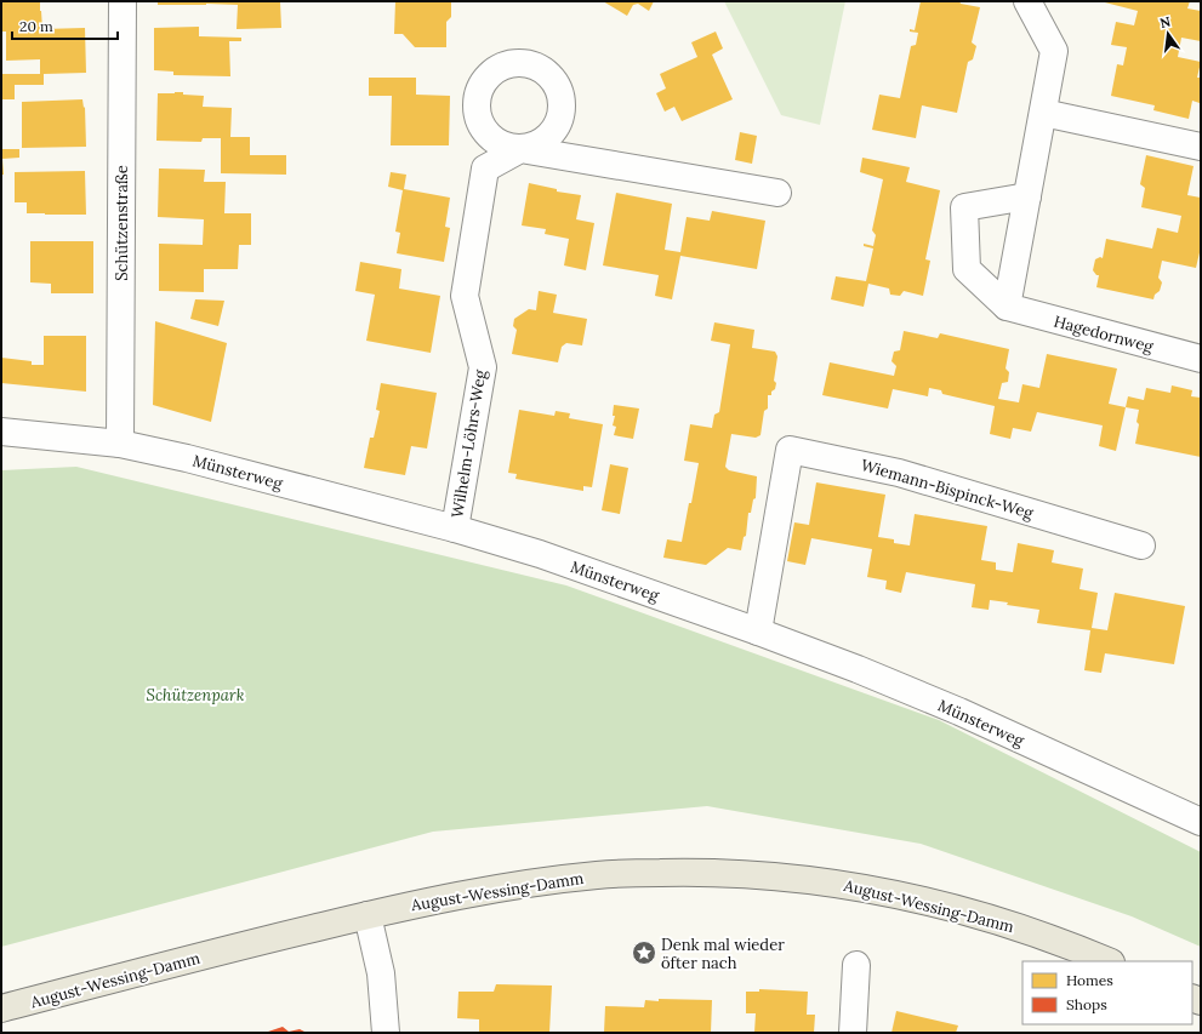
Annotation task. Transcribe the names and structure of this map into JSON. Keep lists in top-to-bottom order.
{
  "streets": {
    "main road": ["August-Wessing-Damm"],
    "street": [
      "Schützenstraße",
      "Hagedornweg",
      "Wilhelm-Löhrs-Weg",
      "Münsterweg",
      "Wiemann-Bispinck-Weg"
    ]
  },
  "crossings": [
    ["Schützenstraße", "Münsterweg"],
    ["Wilhelm-Löhrs-Weg", "Münsterweg"],
    ["Münsterweg", "Wiemann-Bispinck-Weg"]
  ],
  "parks": ["Schützenpark"],
  "places": {
    "place": ["Denk mal wieder öfter nach"]
  },
  "legend": ["Homes", "Shops"],
  "scale_bar": "20 m",
  "north": "top"
}
